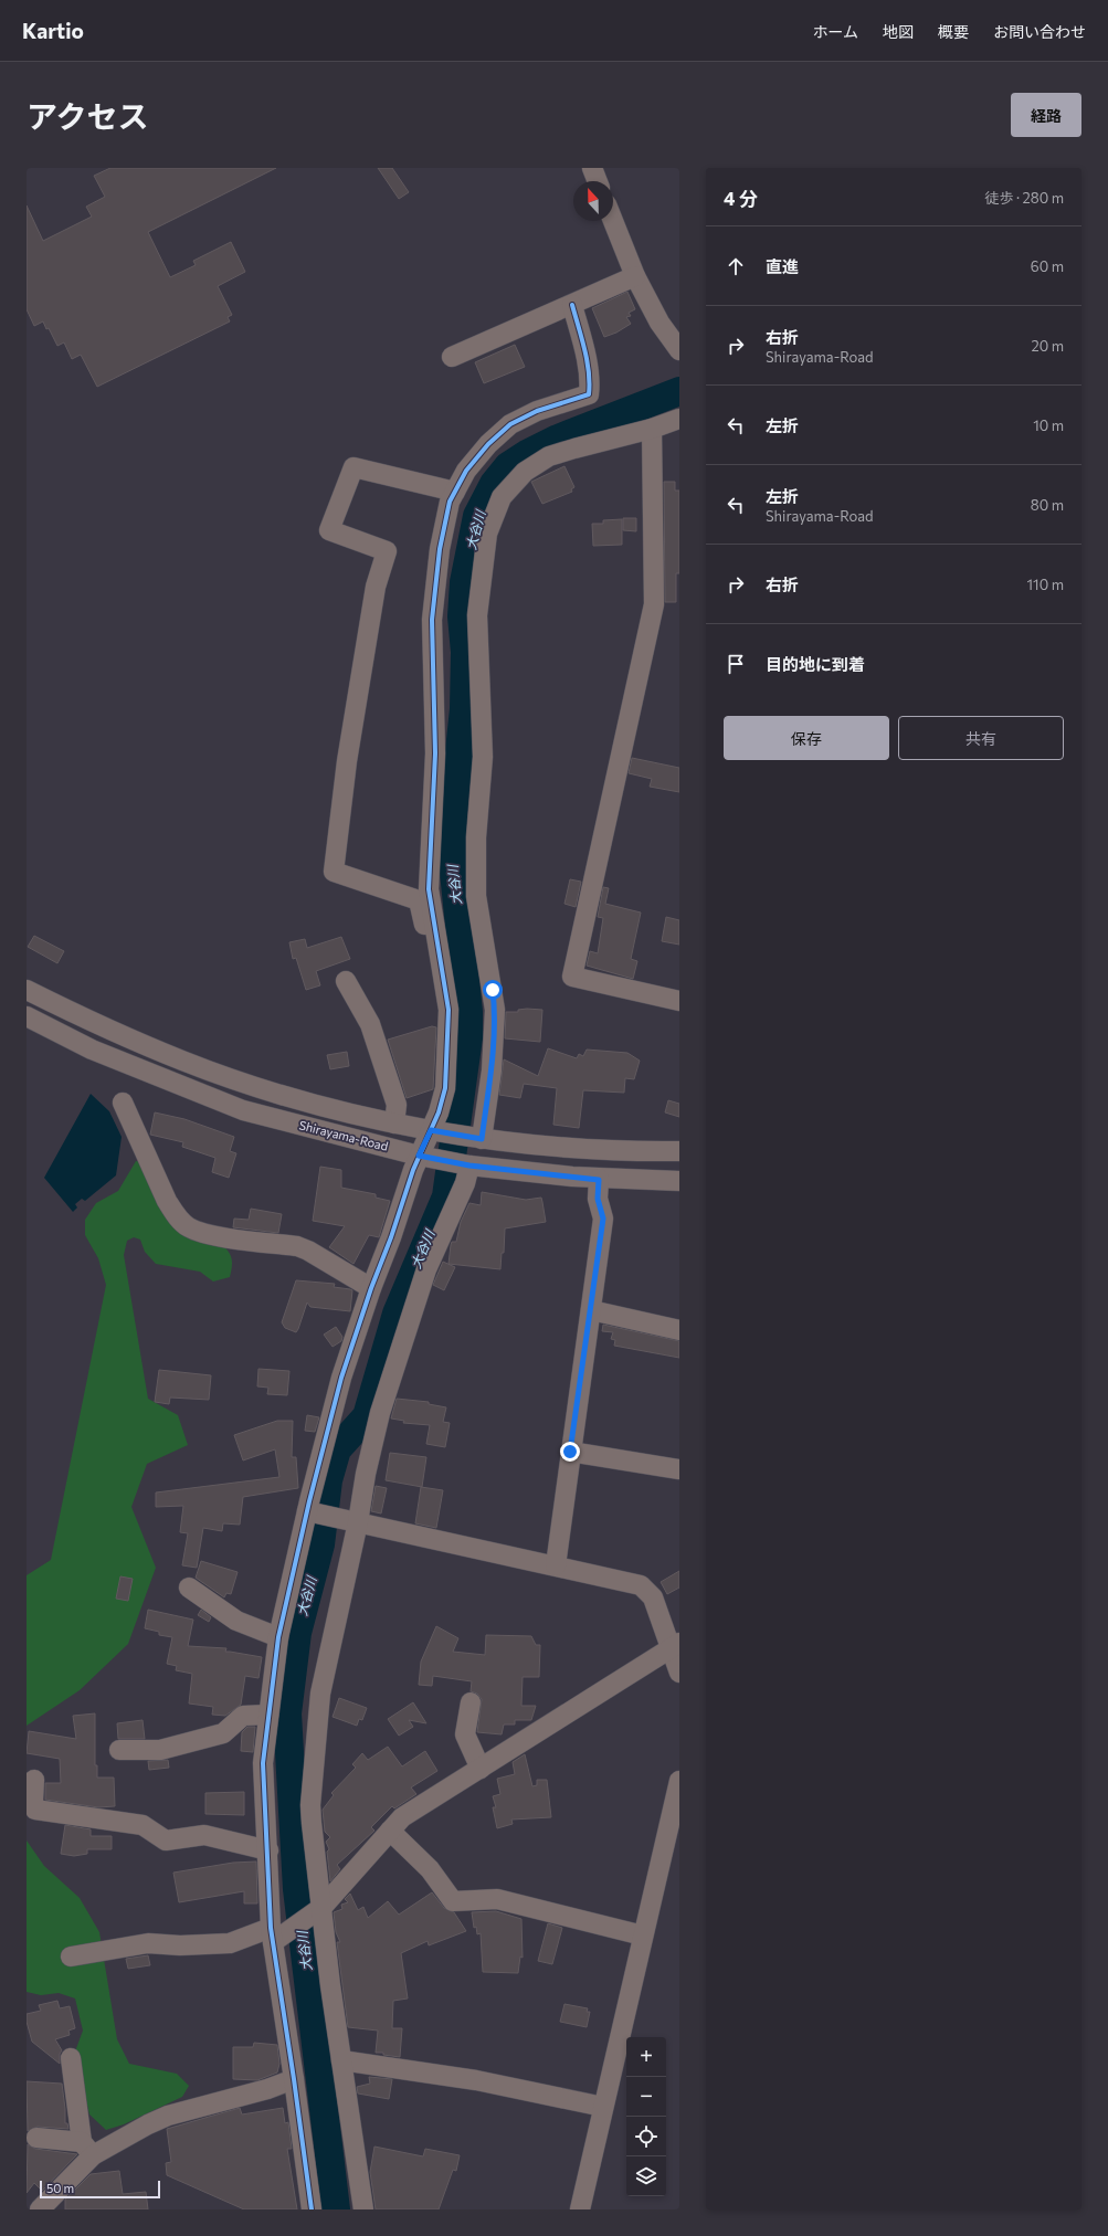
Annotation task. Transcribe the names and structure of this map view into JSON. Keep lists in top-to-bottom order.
{
  "streets": {
    "street": ["Shirayama-Road"]
  },
  "water": ["大谷川"],
  "scale_bar": "50 m",
  "north": "top",
  "page": {
    "header": "Kartio",
    "nav": [
      "ホーム",
      "地図",
      "概要",
      "お問い合わせ"
    ],
    "title": "アクセス",
    "buttons": [
      "経路",
      ["保存", "共有"]
    ],
    "heading": ["4 分", "徒歩 · 280 m"],
    "list": [
      ["直進", "60 m"],
      ["右折", "Shirayama-Road", "20 m"],
      ["左折", "10 m"],
      ["左折", "Shirayama-Road", "80 m"],
      ["右折", "110 m"],
      "目的地に到着"
    ],
    "map_buttons": ["+", "−"],
    "scale": "50 m"
  }
}
